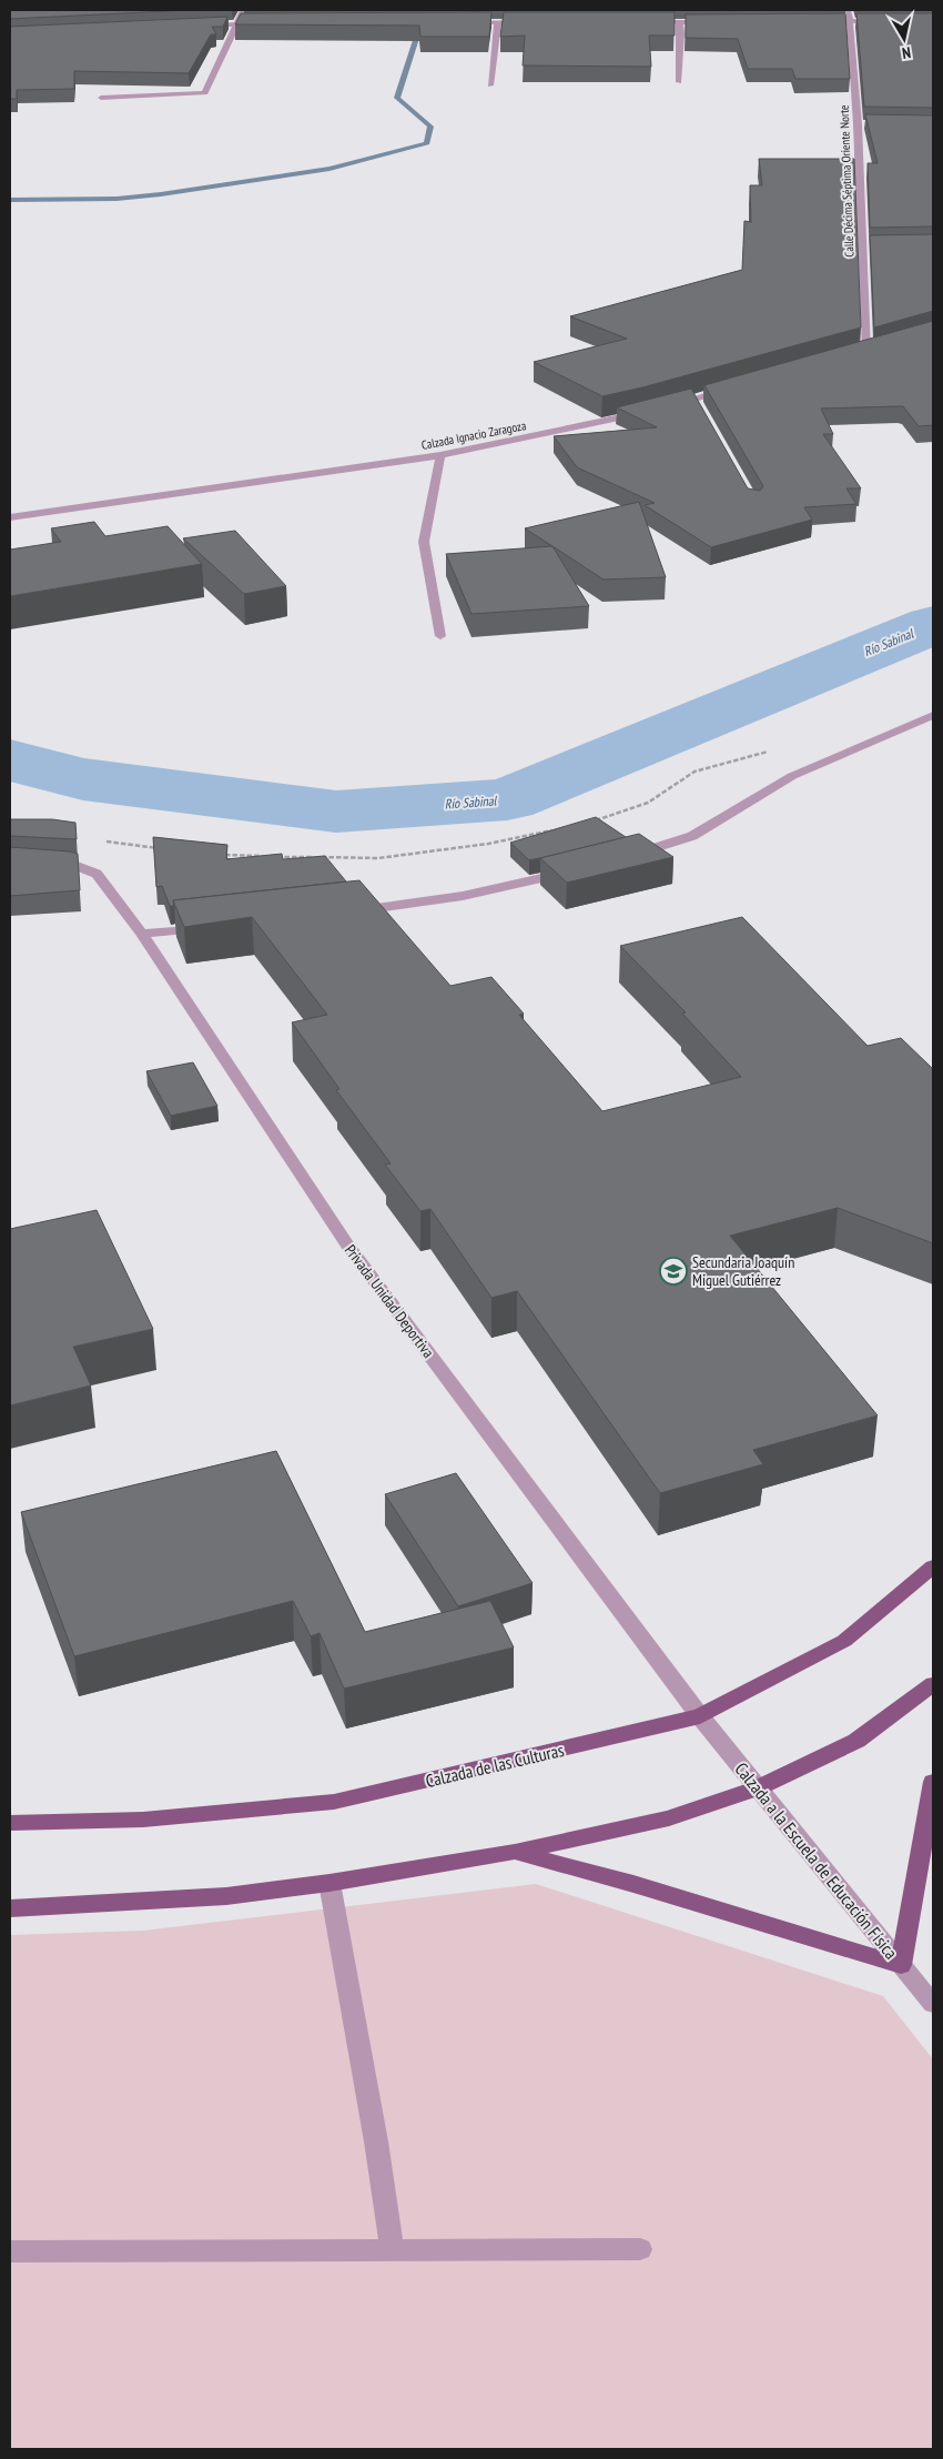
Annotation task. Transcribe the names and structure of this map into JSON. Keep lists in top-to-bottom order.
{
  "streets": {
    "main road": ["Calzada de las Culturas"],
    "street": [
      "Calle Décima Séptima Oriente Norte",
      "Calzada Ignacio Zaragoza",
      "Privada Unidad Deportiva",
      "Calzada a la Escuela de Educación Física"
    ]
  },
  "crossings": [
    ["Privada Unidad Deportiva", "Calzada de las Culturas"],
    ["Privada Unidad Deportiva", "Calzada a la Escuela de Educación Física"],
    ["Calzada de las Culturas", "Calzada a la Escuela de Educación Física"]
  ],
  "water": ["Río Sabinal"],
  "places": {
    "school or university": ["Secundaria Joaquín Miguel Gutiérrez"]
  },
  "north": "bottom"
}
